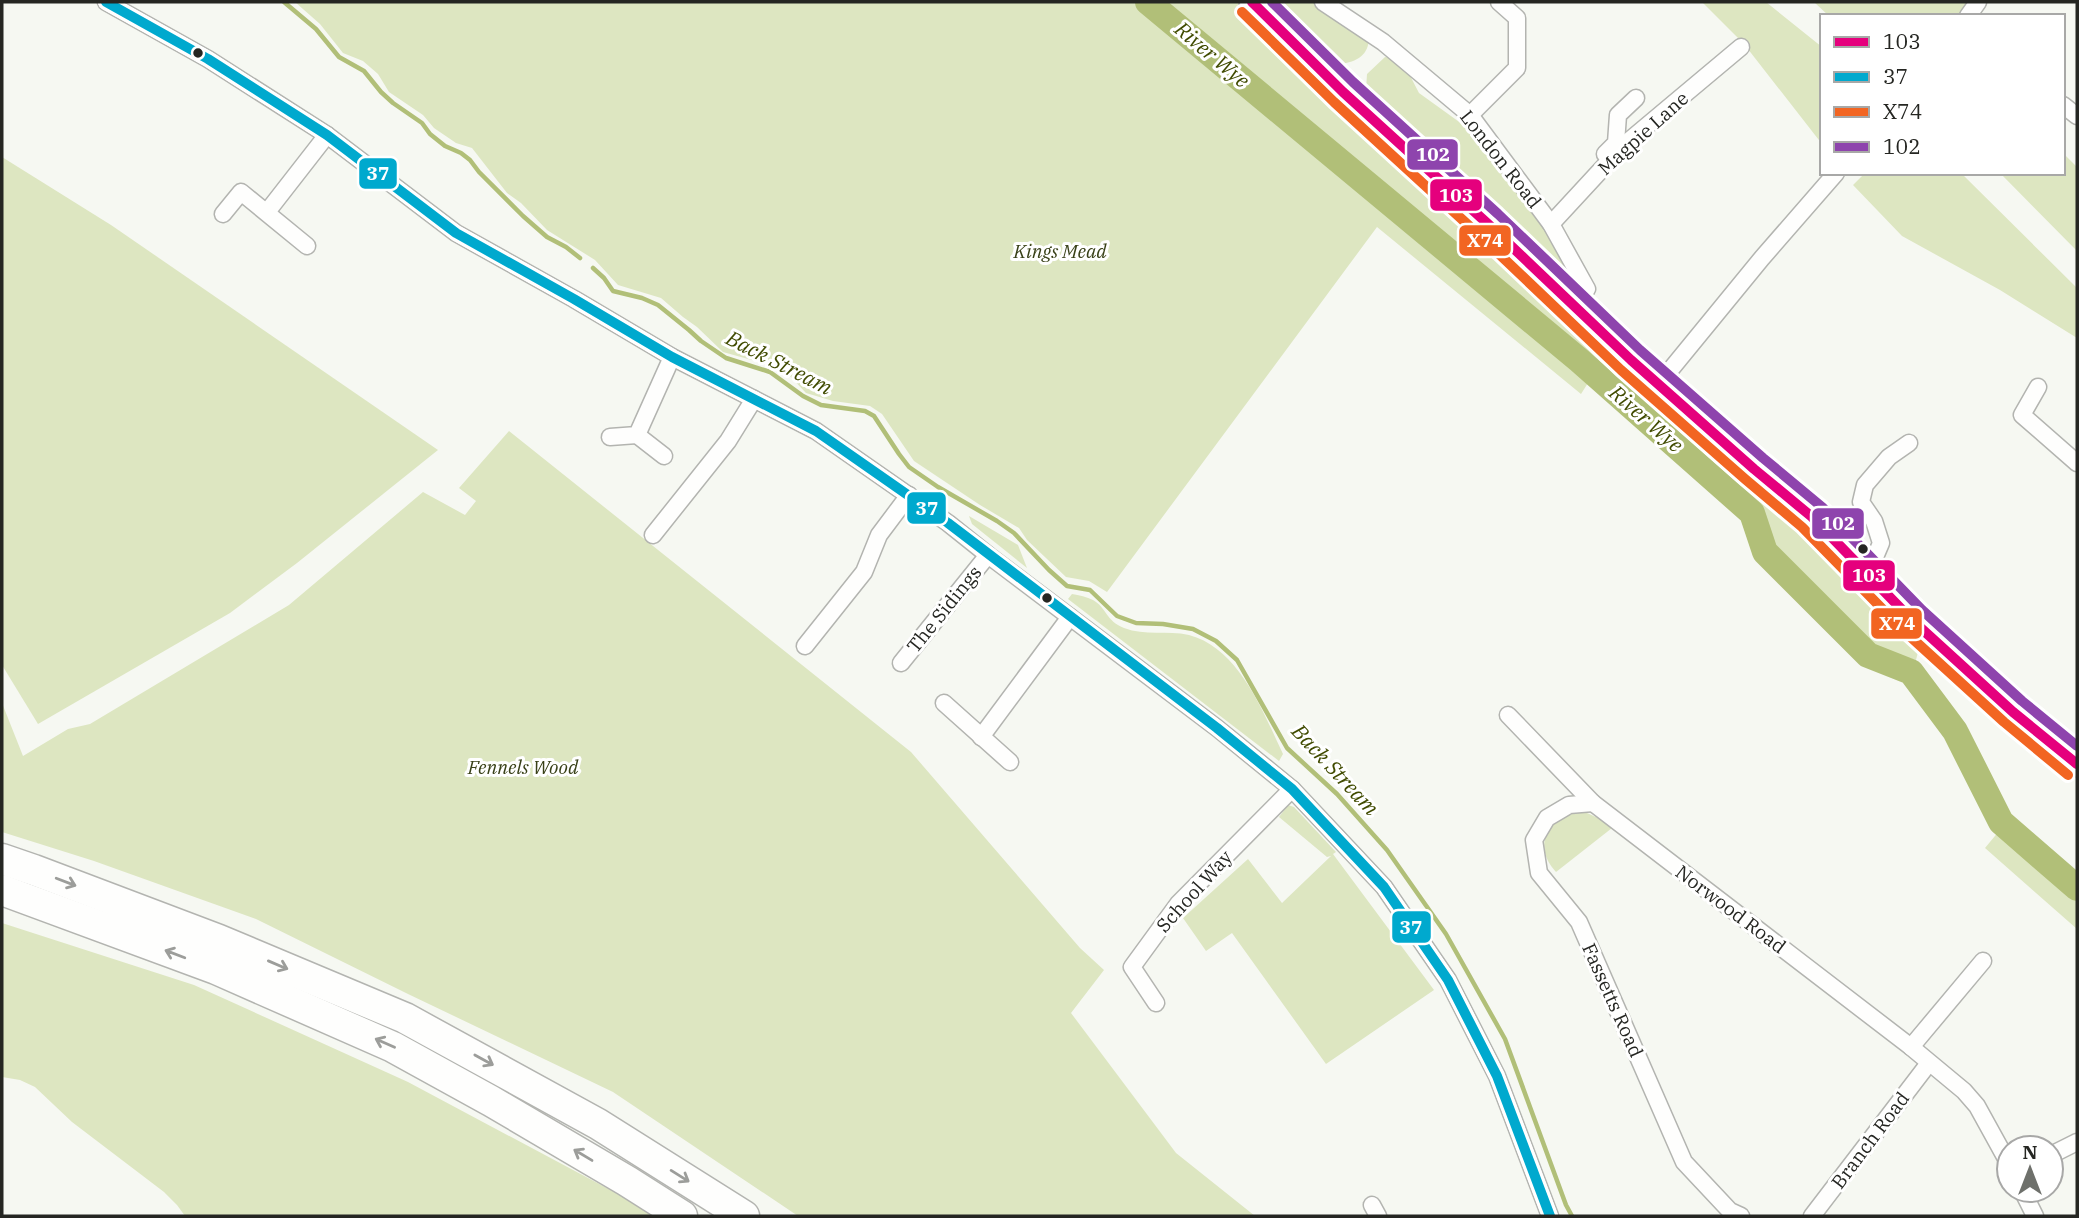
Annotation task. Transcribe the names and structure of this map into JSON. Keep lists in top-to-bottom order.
{
  "streets": {
    "street": [
      "Magpie Lane",
      "London Road",
      "The Sidings",
      "School Way",
      "Norwood Road",
      "Fassetts Road",
      "Branch Road"
    ]
  },
  "crossings": [
    ["Magpie Lane", "London Road"],
    ["Norwood Road", "Fassetts Road"],
    ["Norwood Road", "Branch Road"]
  ],
  "water": ["River Wye", "Back Stream"],
  "parks": ["Kings Mead", "Fennels Wood"],
  "lines": [
    "transit line 103",
    "transit line 37",
    "transit line 102",
    "transit line X74"
  ],
  "legend": [
    "103",
    "37",
    "X74",
    "102"
  ],
  "north": "top"
}
